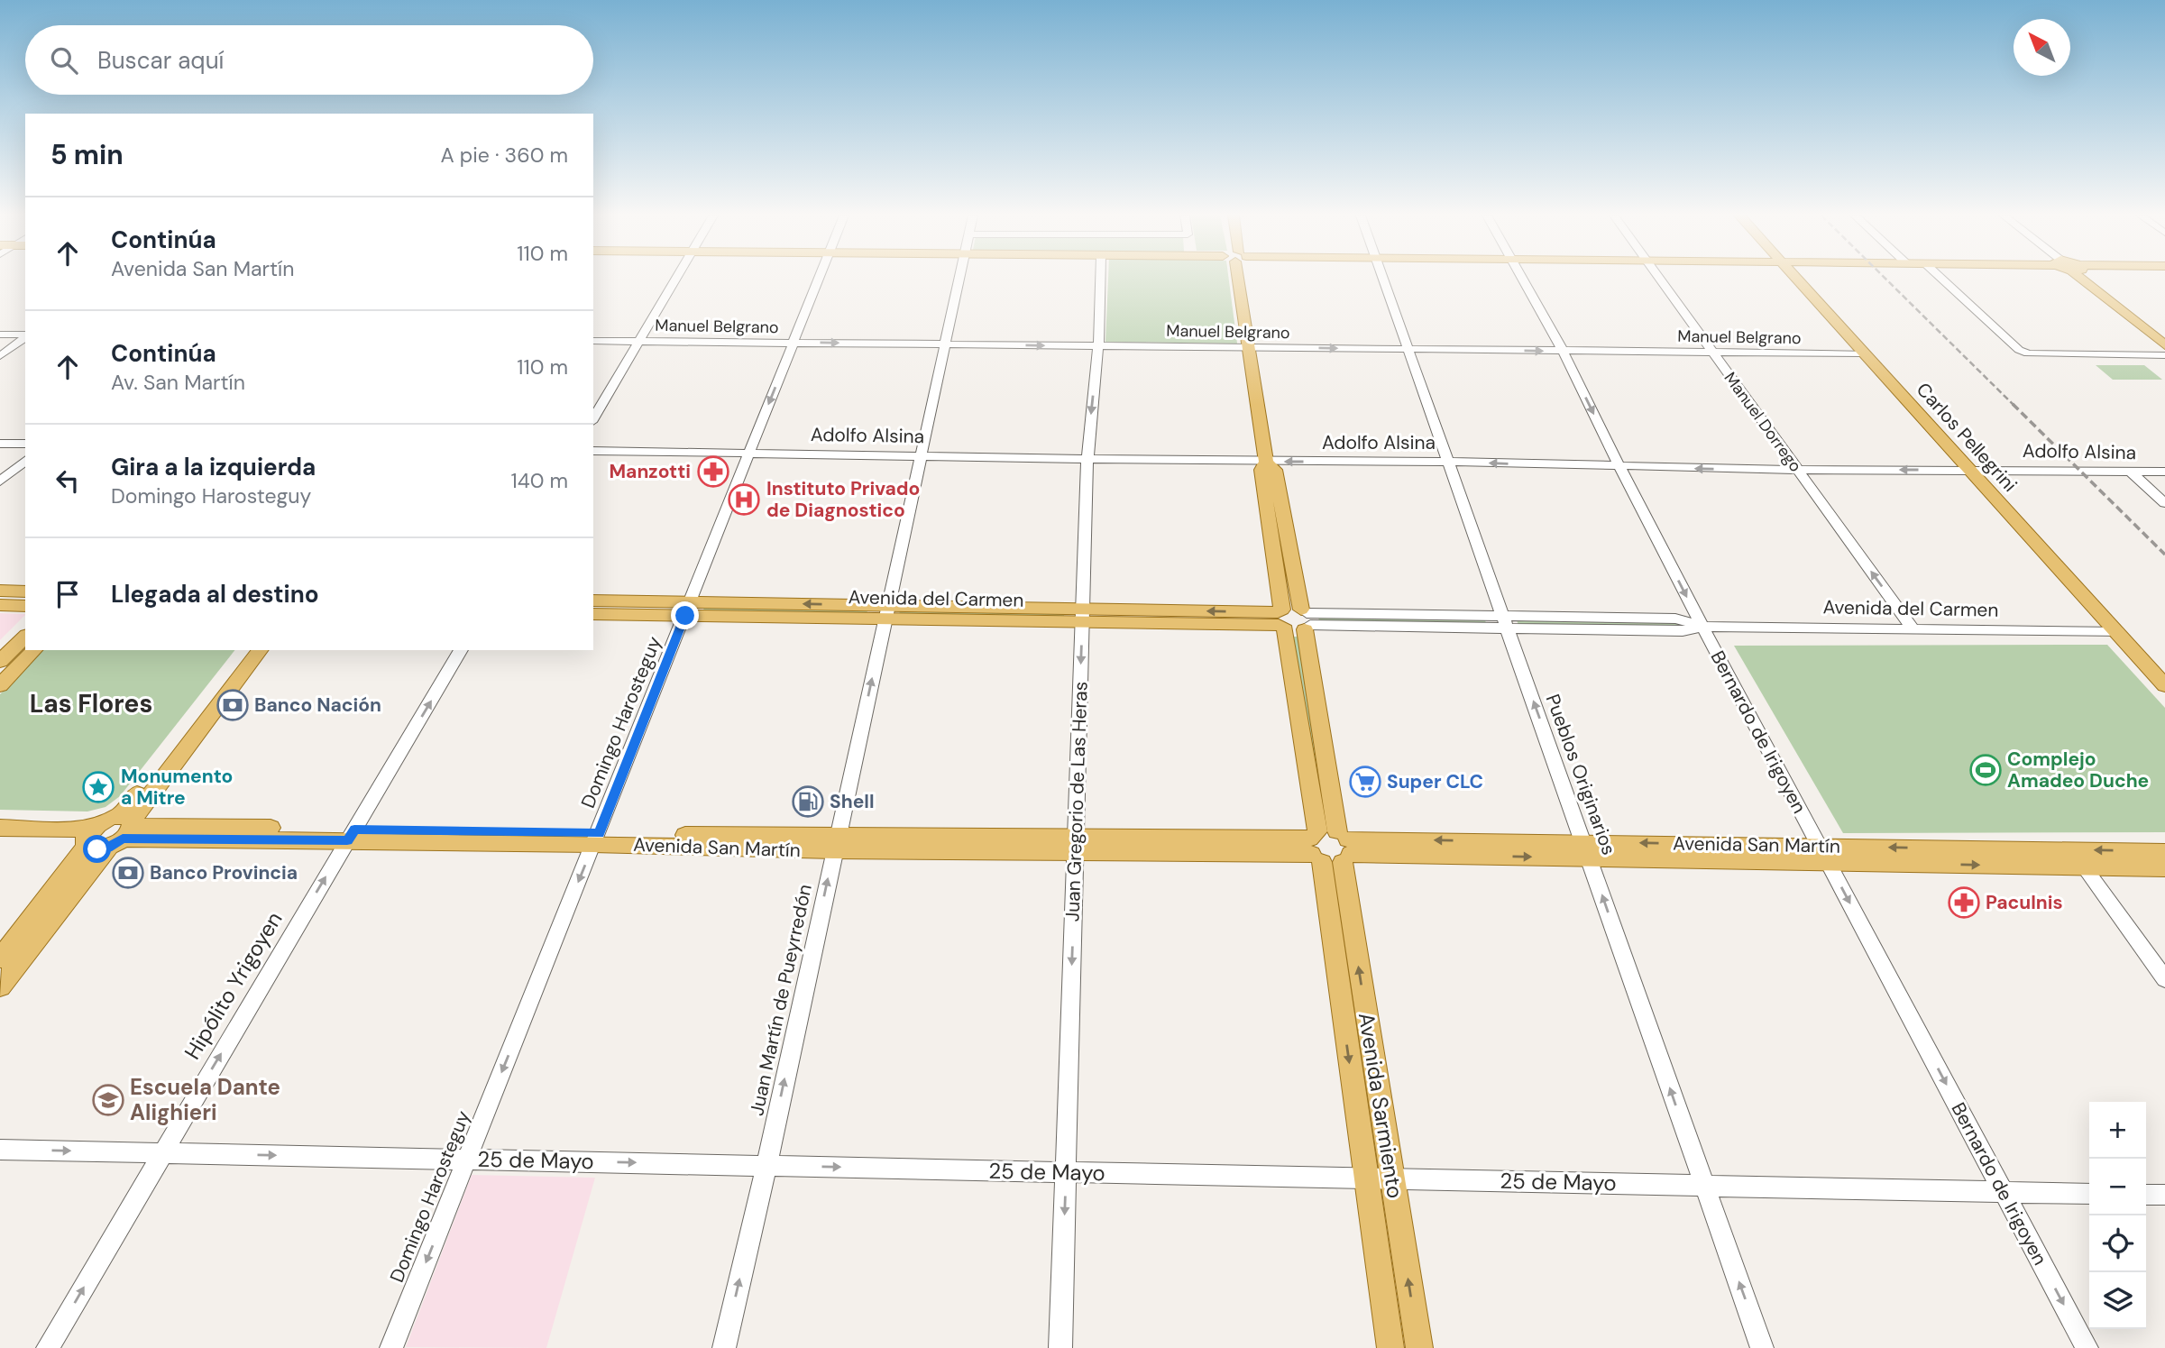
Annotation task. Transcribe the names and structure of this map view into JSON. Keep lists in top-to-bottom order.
{
  "streets": {
    "main road": [
      "Carlos Pellegrini",
      "Avenida del Carmen",
      "Avenida San Martín",
      "Avenida Sarmiento"
    ],
    "street": [
      "Manuel Belgrano",
      "Manuel Dorrego",
      "Adolfo Alsina",
      "Domingo Harosteguy",
      "Bernardo de Irigoyen",
      "Pueblos Originarios",
      "Juan Gregorio de Las Heras",
      "Hipólito Yrigoyen",
      "Juan Martín de Pueyrredón",
      "25 de Mayo"
    ]
  },
  "crossings": [
    ["Manuel Belgrano", "Manuel Dorrego"],
    ["Manuel Belgrano", "Carlos Pellegrini"],
    ["Manuel Belgrano", "Domingo Harosteguy"],
    ["Manuel Belgrano", "Bernardo de Irigoyen"],
    ["Manuel Belgrano", "Pueblos Originarios"],
    ["Manuel Belgrano", "Juan Gregorio de Las Heras"],
    ["Manuel Belgrano", "Juan Martín de Pueyrredón"],
    ["Manuel Belgrano", "Avenida Sarmiento"],
    ["Manuel Dorrego", "Adolfo Alsina"],
    ["Manuel Dorrego", "Avenida del Carmen"],
    ["Adolfo Alsina", "Carlos Pellegrini"],
    ["Adolfo Alsina", "Domingo Harosteguy"],
    ["Adolfo Alsina", "Bernardo de Irigoyen"],
    ["Adolfo Alsina", "Pueblos Originarios"],
    ["Adolfo Alsina", "Juan Gregorio de Las Heras"],
    ["Adolfo Alsina", "Juan Martín de Pueyrredón"],
    ["Adolfo Alsina", "Avenida Sarmiento"],
    ["Carlos Pellegrini", "Avenida del Carmen"],
    ["Avenida del Carmen", "Domingo Harosteguy"],
    ["Avenida del Carmen", "Bernardo de Irigoyen"],
    ["Avenida del Carmen", "Pueblos Originarios"],
    ["Avenida del Carmen", "Juan Gregorio de Las Heras"],
    ["Avenida del Carmen", "Juan Martín de Pueyrredón"],
    ["Avenida del Carmen", "Avenida Sarmiento"],
    ["Domingo Harosteguy", "Avenida San Martín"],
    ["Domingo Harosteguy", "25 de Mayo"],
    ["Bernardo de Irigoyen", "Avenida San Martín"],
    ["Bernardo de Irigoyen", "25 de Mayo"],
    ["Pueblos Originarios", "Avenida San Martín"],
    ["Pueblos Originarios", "25 de Mayo"],
    ["Juan Gregorio de Las Heras", "Avenida San Martín"],
    ["Juan Gregorio de Las Heras", "25 de Mayo"],
    ["Avenida San Martín", "Hipólito Yrigoyen"],
    ["Avenida San Martín", "Juan Martín de Pueyrredón"],
    ["Avenida San Martín", "Avenida Sarmiento"],
    ["Hipólito Yrigoyen", "25 de Mayo"],
    ["Juan Martín de Pueyrredón", "25 de Mayo"],
    ["Avenida Sarmiento", "25 de Mayo"]
  ],
  "one_way": [
    "Manuel Belgrano",
    "Manuel Dorrego",
    "Adolfo Alsina",
    "Domingo Harosteguy",
    "Bernardo de Irigoyen",
    "Pueblos Originarios",
    "Juan Gregorio de Las Heras",
    "Hipólito Yrigoyen",
    "Juan Martín de Pueyrredón",
    "25 de Mayo"
  ],
  "districts": ["Las Flores"],
  "places": {
    "pharmacy": ["Manzotti", "Paculnis"],
    "hospital": ["Instituto Privado de Diagnostico"],
    "bank": ["Banco Nación", "Banco Provincia"],
    "sports": ["Complejo Amadeo Duche"],
    "supermarket": ["Super CLC"],
    "place": ["Monumento a Mitre"],
    "fuel station": ["Shell"],
    "school or university": ["Escuela Dante Alighieri"]
  },
  "north": "top left",
  "page": {
    "search": "Buscar aquí",
    "heading": ["5 min", "A pie · 360 m"],
    "list": [
      ["Continúa", "Avenida San Martín", "110 m"],
      ["Continúa", "Av. San Martín", "110 m"],
      ["Gira a la izquierda", "Domingo Harosteguy", "140 m"],
      "Llegada al destino"
    ],
    "map_buttons": ["+", "−"]
  }
}
